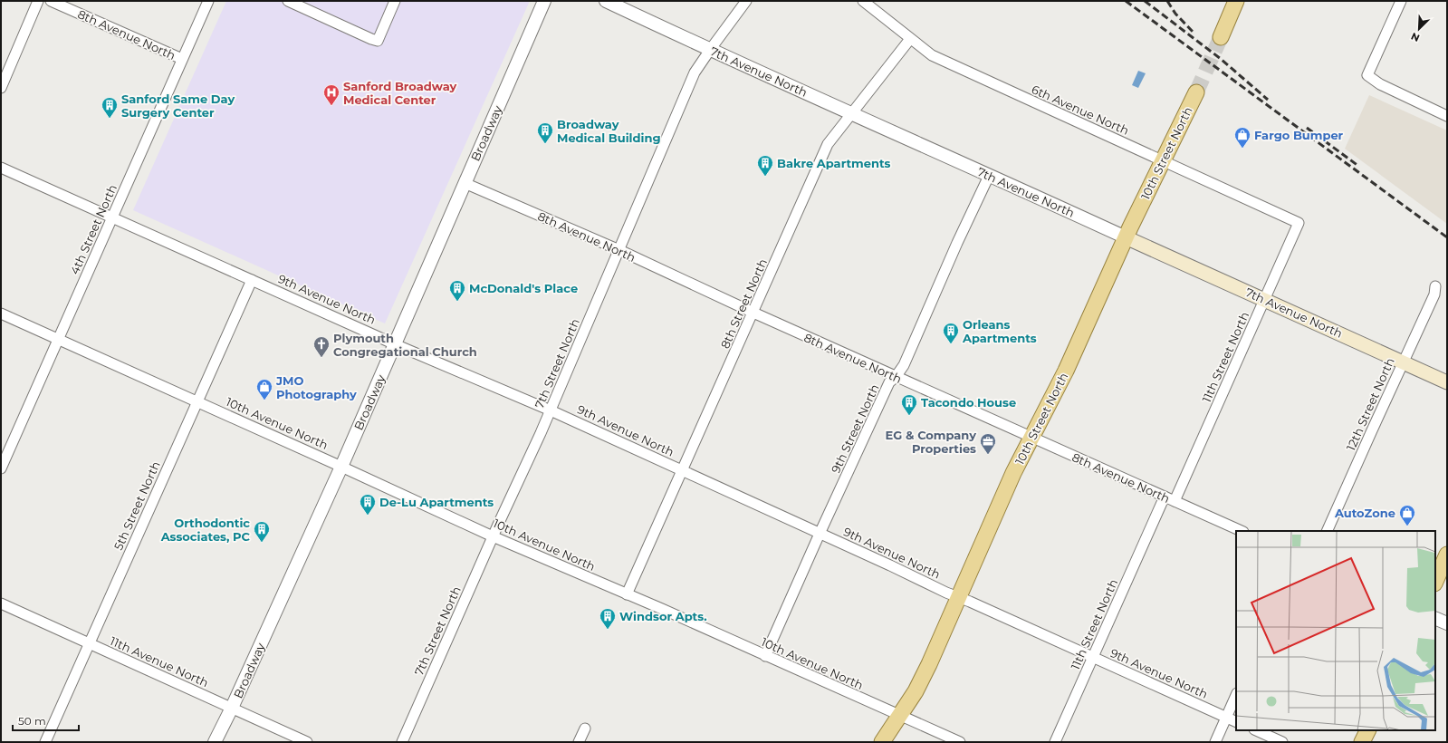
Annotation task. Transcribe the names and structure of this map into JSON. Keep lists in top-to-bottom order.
{
  "streets": {
    "main road": ["7th Avenue North", "10th Street North"],
    "street": [
      "8th Avenue North",
      "6th Avenue North",
      "Broadway",
      "4th Street North",
      "9th Avenue North",
      "8th Street North",
      "11th Street North",
      "7th Street North",
      "12th Street North",
      "10th Avenue North",
      "9th Street North",
      "5th Street North",
      "11th Avenue North"
    ]
  },
  "crossings": [
    ["8th Avenue North", "Broadway"],
    ["8th Avenue North", "10th Street North"],
    ["8th Avenue North", "4th Street North"],
    ["8th Avenue North", "8th Street North"],
    ["8th Avenue North", "11th Street North"],
    ["8th Avenue North", "7th Street North"],
    ["8th Avenue North", "9th Street North"],
    ["7th Avenue North", "10th Street North"],
    ["7th Avenue North", "8th Street North"],
    ["7th Avenue North", "11th Street North"],
    ["7th Avenue North", "7th Street North"],
    ["7th Avenue North", "12th Street North"],
    ["7th Avenue North", "9th Street North"],
    ["6th Avenue North", "10th Street North"],
    ["6th Avenue North", "8th Street North"],
    ["6th Avenue North", "11th Street North"],
    ["Broadway", "9th Avenue North"],
    ["Broadway", "10th Avenue North"],
    ["Broadway", "11th Avenue North"],
    ["10th Street North", "9th Avenue North"],
    ["10th Street North", "10th Avenue North"],
    ["4th Street North", "9th Avenue North"],
    ["4th Street North", "10th Avenue North"],
    ["9th Avenue North", "8th Street North"],
    ["9th Avenue North", "11th Street North"],
    ["9th Avenue North", "7th Street North"],
    ["9th Avenue North", "9th Street North"],
    ["9th Avenue North", "5th Street North"],
    ["8th Street North", "10th Avenue North"],
    ["7th Street North", "10th Avenue North"],
    ["10th Avenue North", "9th Street North"],
    ["10th Avenue North", "5th Street North"],
    ["5th Street North", "11th Avenue North"]
  ],
  "places": {
    "hospital": ["Sanford Broadway Medical Center"],
    "building": [
      "Sanford Same Day Surgery Center",
      "Broadway Medical Building",
      "Bakre Apartments",
      "McDonald's Place",
      "Orleans Apartments",
      "Tacondo House",
      "De-Lu Apartments",
      "Orthodontic Associates, PC",
      "Windsor Apts."
    ],
    "shop": ["Fargo Bumper", "JMO Photography", "AutoZone"],
    "church": ["Plymouth Congregational Church"],
    "office": ["EG & Company Properties"]
  },
  "scale_bar": "50 m",
  "north": "bottom left"
}
